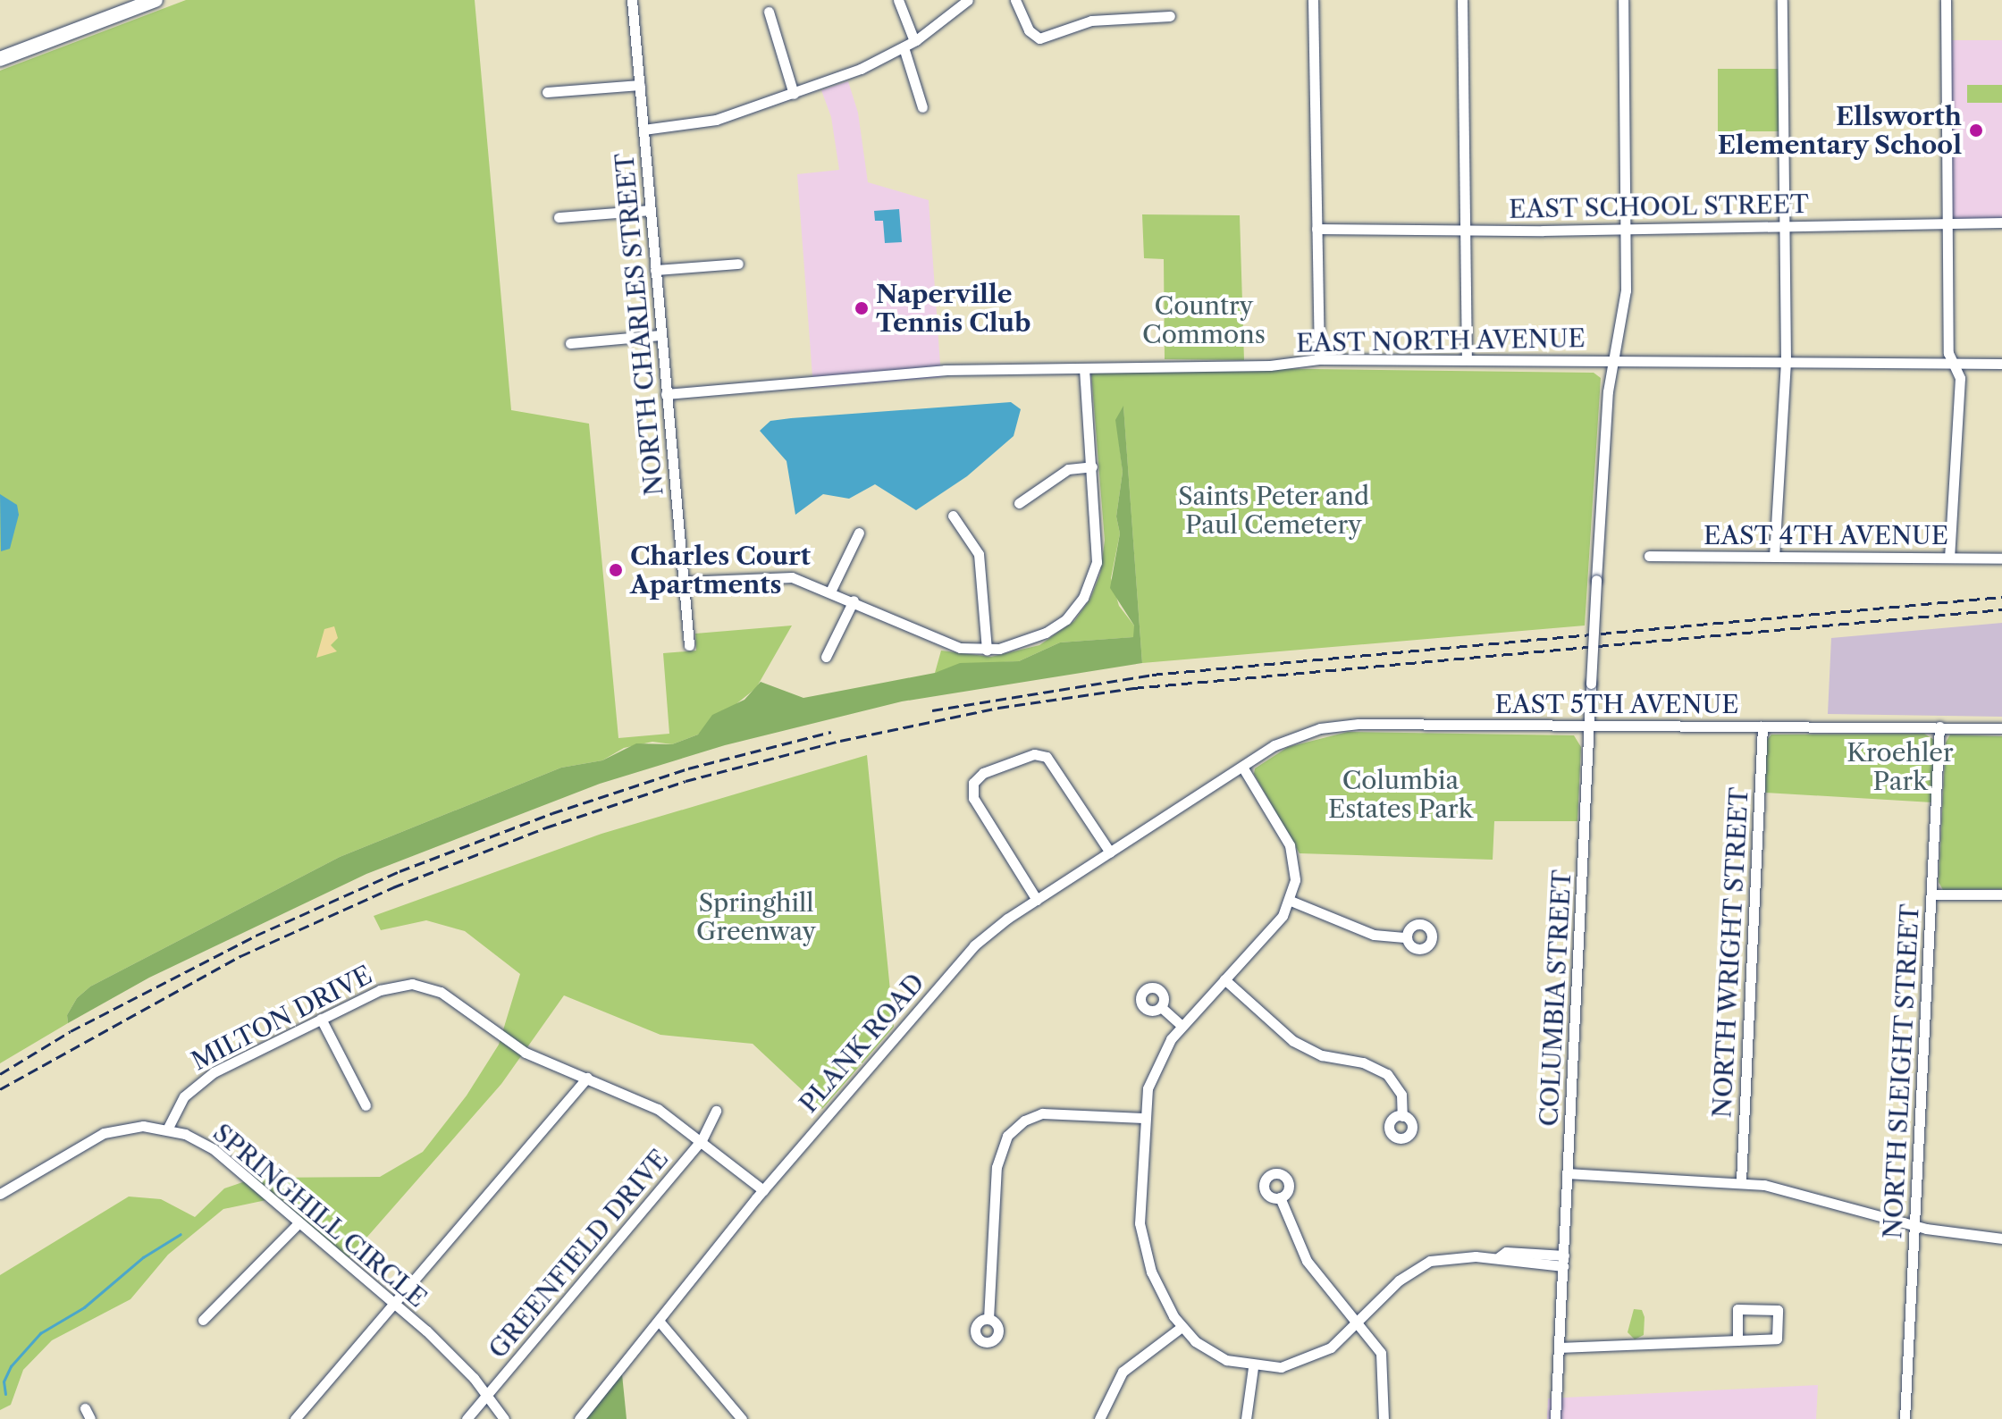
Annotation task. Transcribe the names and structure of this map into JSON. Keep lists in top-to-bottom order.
{
  "streets": {
    "street": [
      "EAST SCHOOL STREET",
      "NORTH CHARLES STREET",
      "EAST NORTH AVENUE",
      "EAST 4TH AVENUE",
      "EAST 5TH AVENUE",
      "NORTH WRIGHT STREET",
      "COLUMBIA STREET",
      "MILTON DRIVE",
      "PLANK ROAD",
      "NORTH SLEIGHT STREET",
      "SPRINGHILL CIRCLE",
      "GREENFIELD DRIVE"
    ]
  },
  "crossings": [
    ["EAST SCHOOL STREET", "COLUMBIA STREET"],
    ["NORTH CHARLES STREET", "EAST NORTH AVENUE"],
    ["EAST NORTH AVENUE", "COLUMBIA STREET"],
    ["EAST 5TH AVENUE", "NORTH WRIGHT STREET"],
    ["EAST 5TH AVENUE", "COLUMBIA STREET"],
    ["EAST 5TH AVENUE", "PLANK ROAD"],
    ["EAST 5TH AVENUE", "NORTH SLEIGHT STREET"],
    ["MILTON DRIVE", "PLANK ROAD"],
    ["MILTON DRIVE", "SPRINGHILL CIRCLE"],
    ["MILTON DRIVE", "GREENFIELD DRIVE"],
    ["SPRINGHILL CIRCLE", "GREENFIELD DRIVE"]
  ],
  "parks": [
    "Country Commons",
    "Saints Peter and Paul Cemetery",
    "Kroehler Park",
    "Columbia Estates Park",
    "Springhill Greenway"
  ],
  "places": ["Ellsworth Elementary School", "Naperville Tennis Club", "Charles Court Apartments"]
}
